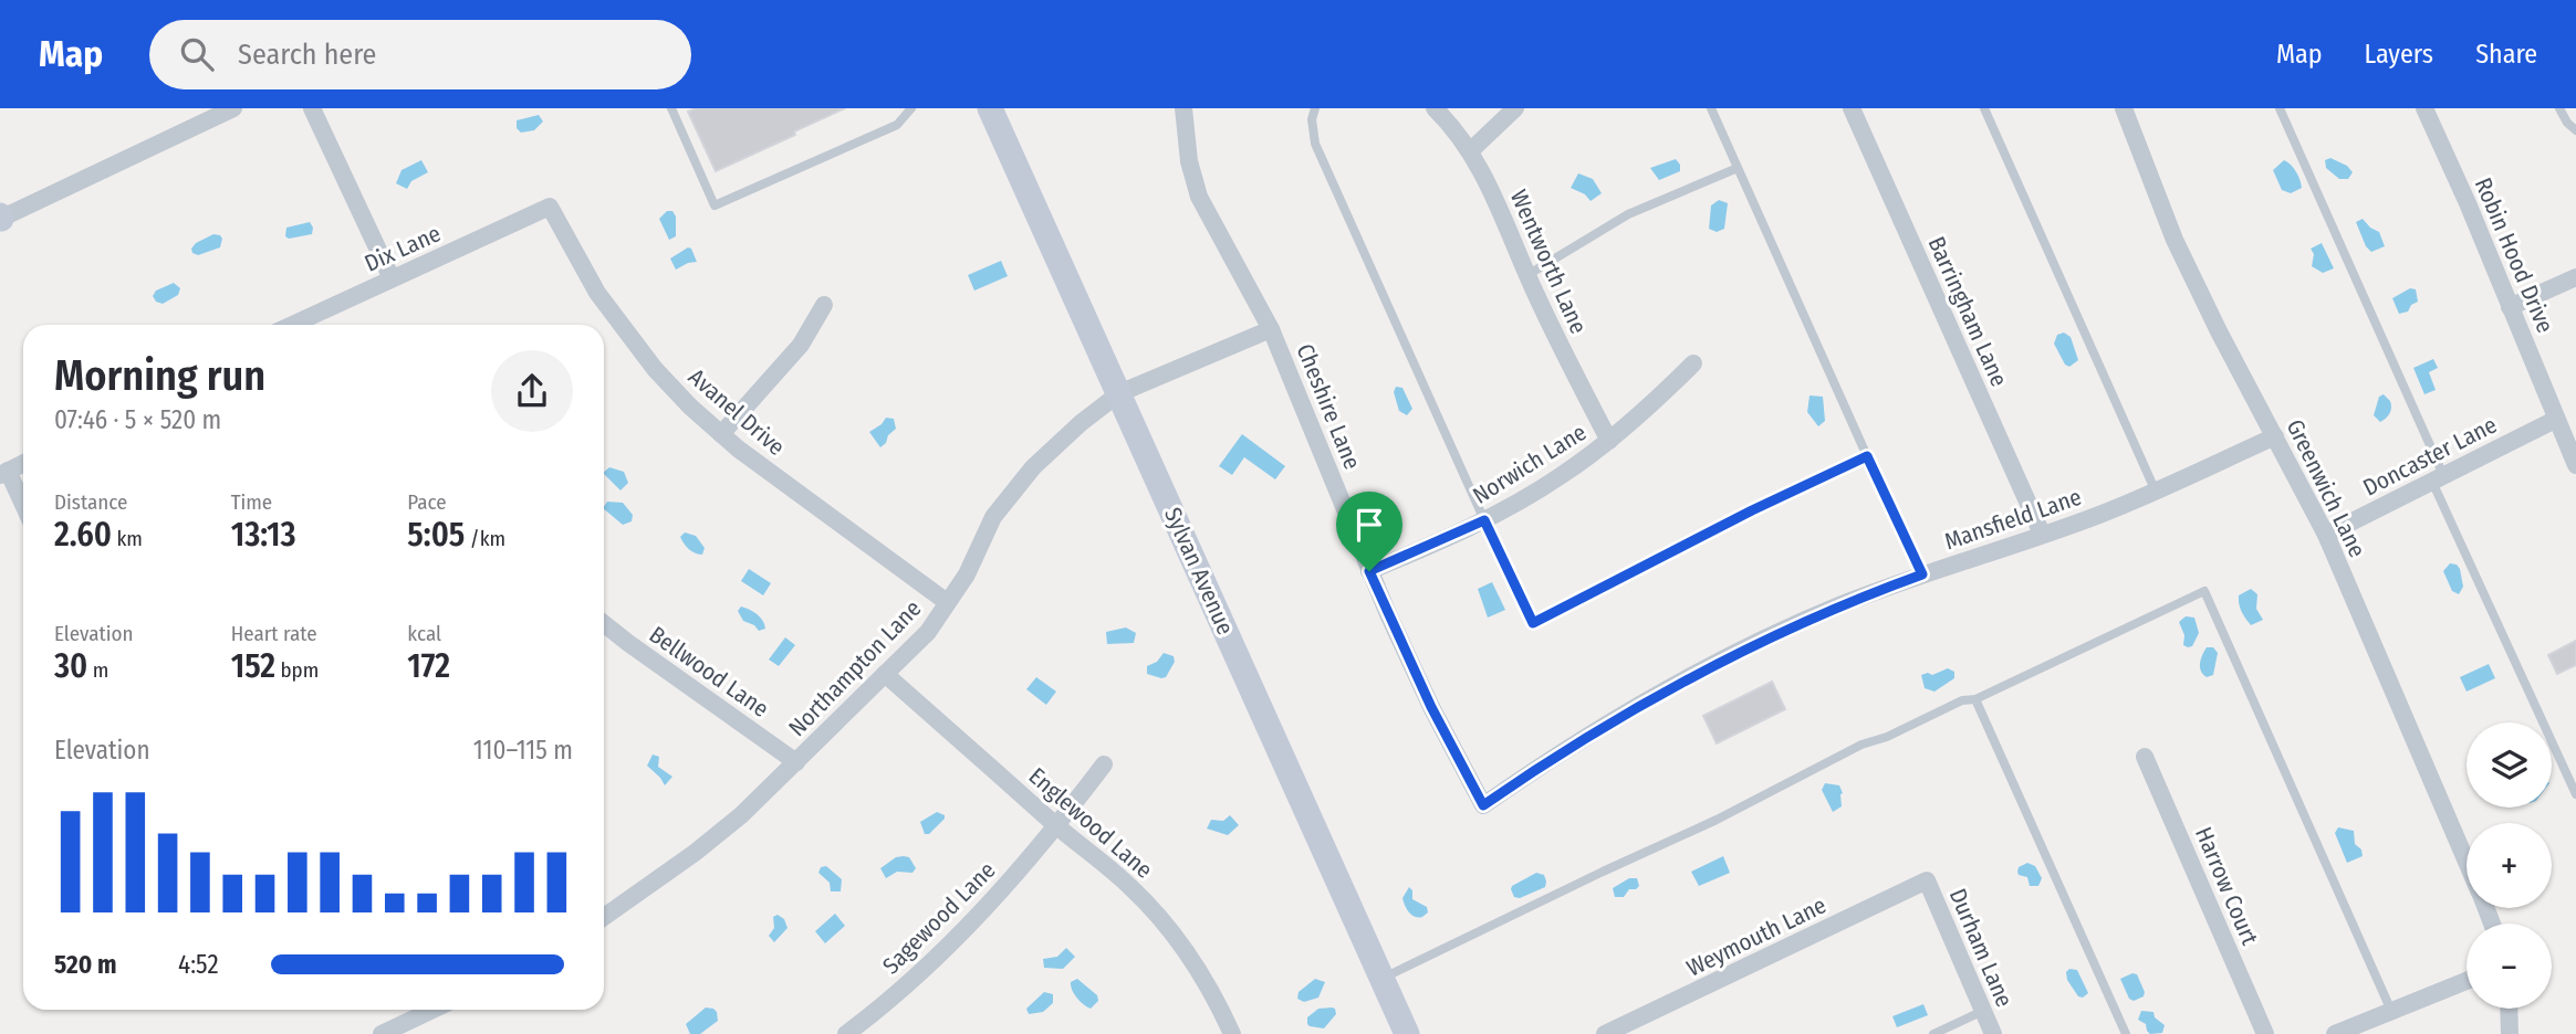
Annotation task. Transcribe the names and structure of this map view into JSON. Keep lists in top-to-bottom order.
{
  "streets": {
    "main road": ["Sylvan Avenue"],
    "street": [
      "Dix Lane",
      "Robin Hood Drive",
      "Wentworth Lane",
      "Barringham Lane",
      "Cheshire Lane",
      "Avanel Drive",
      "Doncaster Lane",
      "Norwich Lane",
      "Greenwich Lane",
      "Mansfield Lane",
      "Northampton Lane",
      "Bellwood Lane",
      "Englewood Lane",
      "Harrow Court",
      "Sagewood Lane",
      "Weymouth Lane",
      "Durham Lane"
    ]
  },
  "crossings": [
    ["Dix Lane", "Avanel Drive"],
    ["Robin Hood Drive", "Doncaster Lane"],
    ["Wentworth Lane", "Norwich Lane"],
    ["Barringham Lane", "Mansfield Lane"],
    ["Cheshire Lane", "Norwich Lane"],
    ["Cheshire Lane", "Mansfield Lane"],
    ["Cheshire Lane", "Northampton Lane"],
    ["Avanel Drive", "Northampton Lane"],
    ["Doncaster Lane", "Greenwich Lane"],
    ["Greenwich Lane", "Mansfield Lane"],
    ["Sylvan Avenue", "Northampton Lane"],
    ["Northampton Lane", "Bellwood Lane"],
    ["Northampton Lane", "Englewood Lane"],
    ["Englewood Lane", "Sagewood Lane"],
    ["Weymouth Lane", "Durham Lane"]
  ],
  "page": {
    "header": "Map",
    "search": "Search here",
    "nav": ["Map", "Layers", "Share"],
    "heading": ["Morning run", "07:46 · 5 × 520 m"],
    "stats": [
      ["Distance", "2.60 km"],
      ["Time", "13:13"],
      ["Pace", "5:05 /km"],
      ["Elevation", "30 m"],
      ["Heart rate", "152 bpm"],
      ["kcal", "172"]
    ],
    "chart": ["Elevation", "110–115 m"],
    "map_buttons": ["+", "−"],
    "list": [
      {
        "name": "520 m",
        "note": "4:52"
      }
    ]
  }
}
